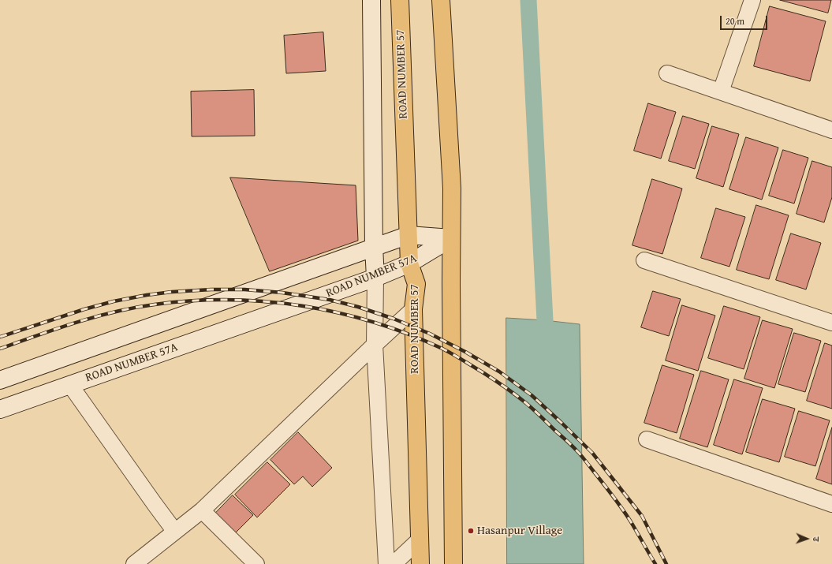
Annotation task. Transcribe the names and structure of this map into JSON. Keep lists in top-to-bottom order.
{
  "streets": {
    "main road": ["ROAD NUMBER 57"],
    "street": ["ROAD NUMBER 57A"]
  },
  "crossings": [
    ["ROAD NUMBER 57", "ROAD NUMBER 57A"]
  ],
  "places": ["Hasanpur Village"],
  "scale_bar": "20 m",
  "north": "right"
}
